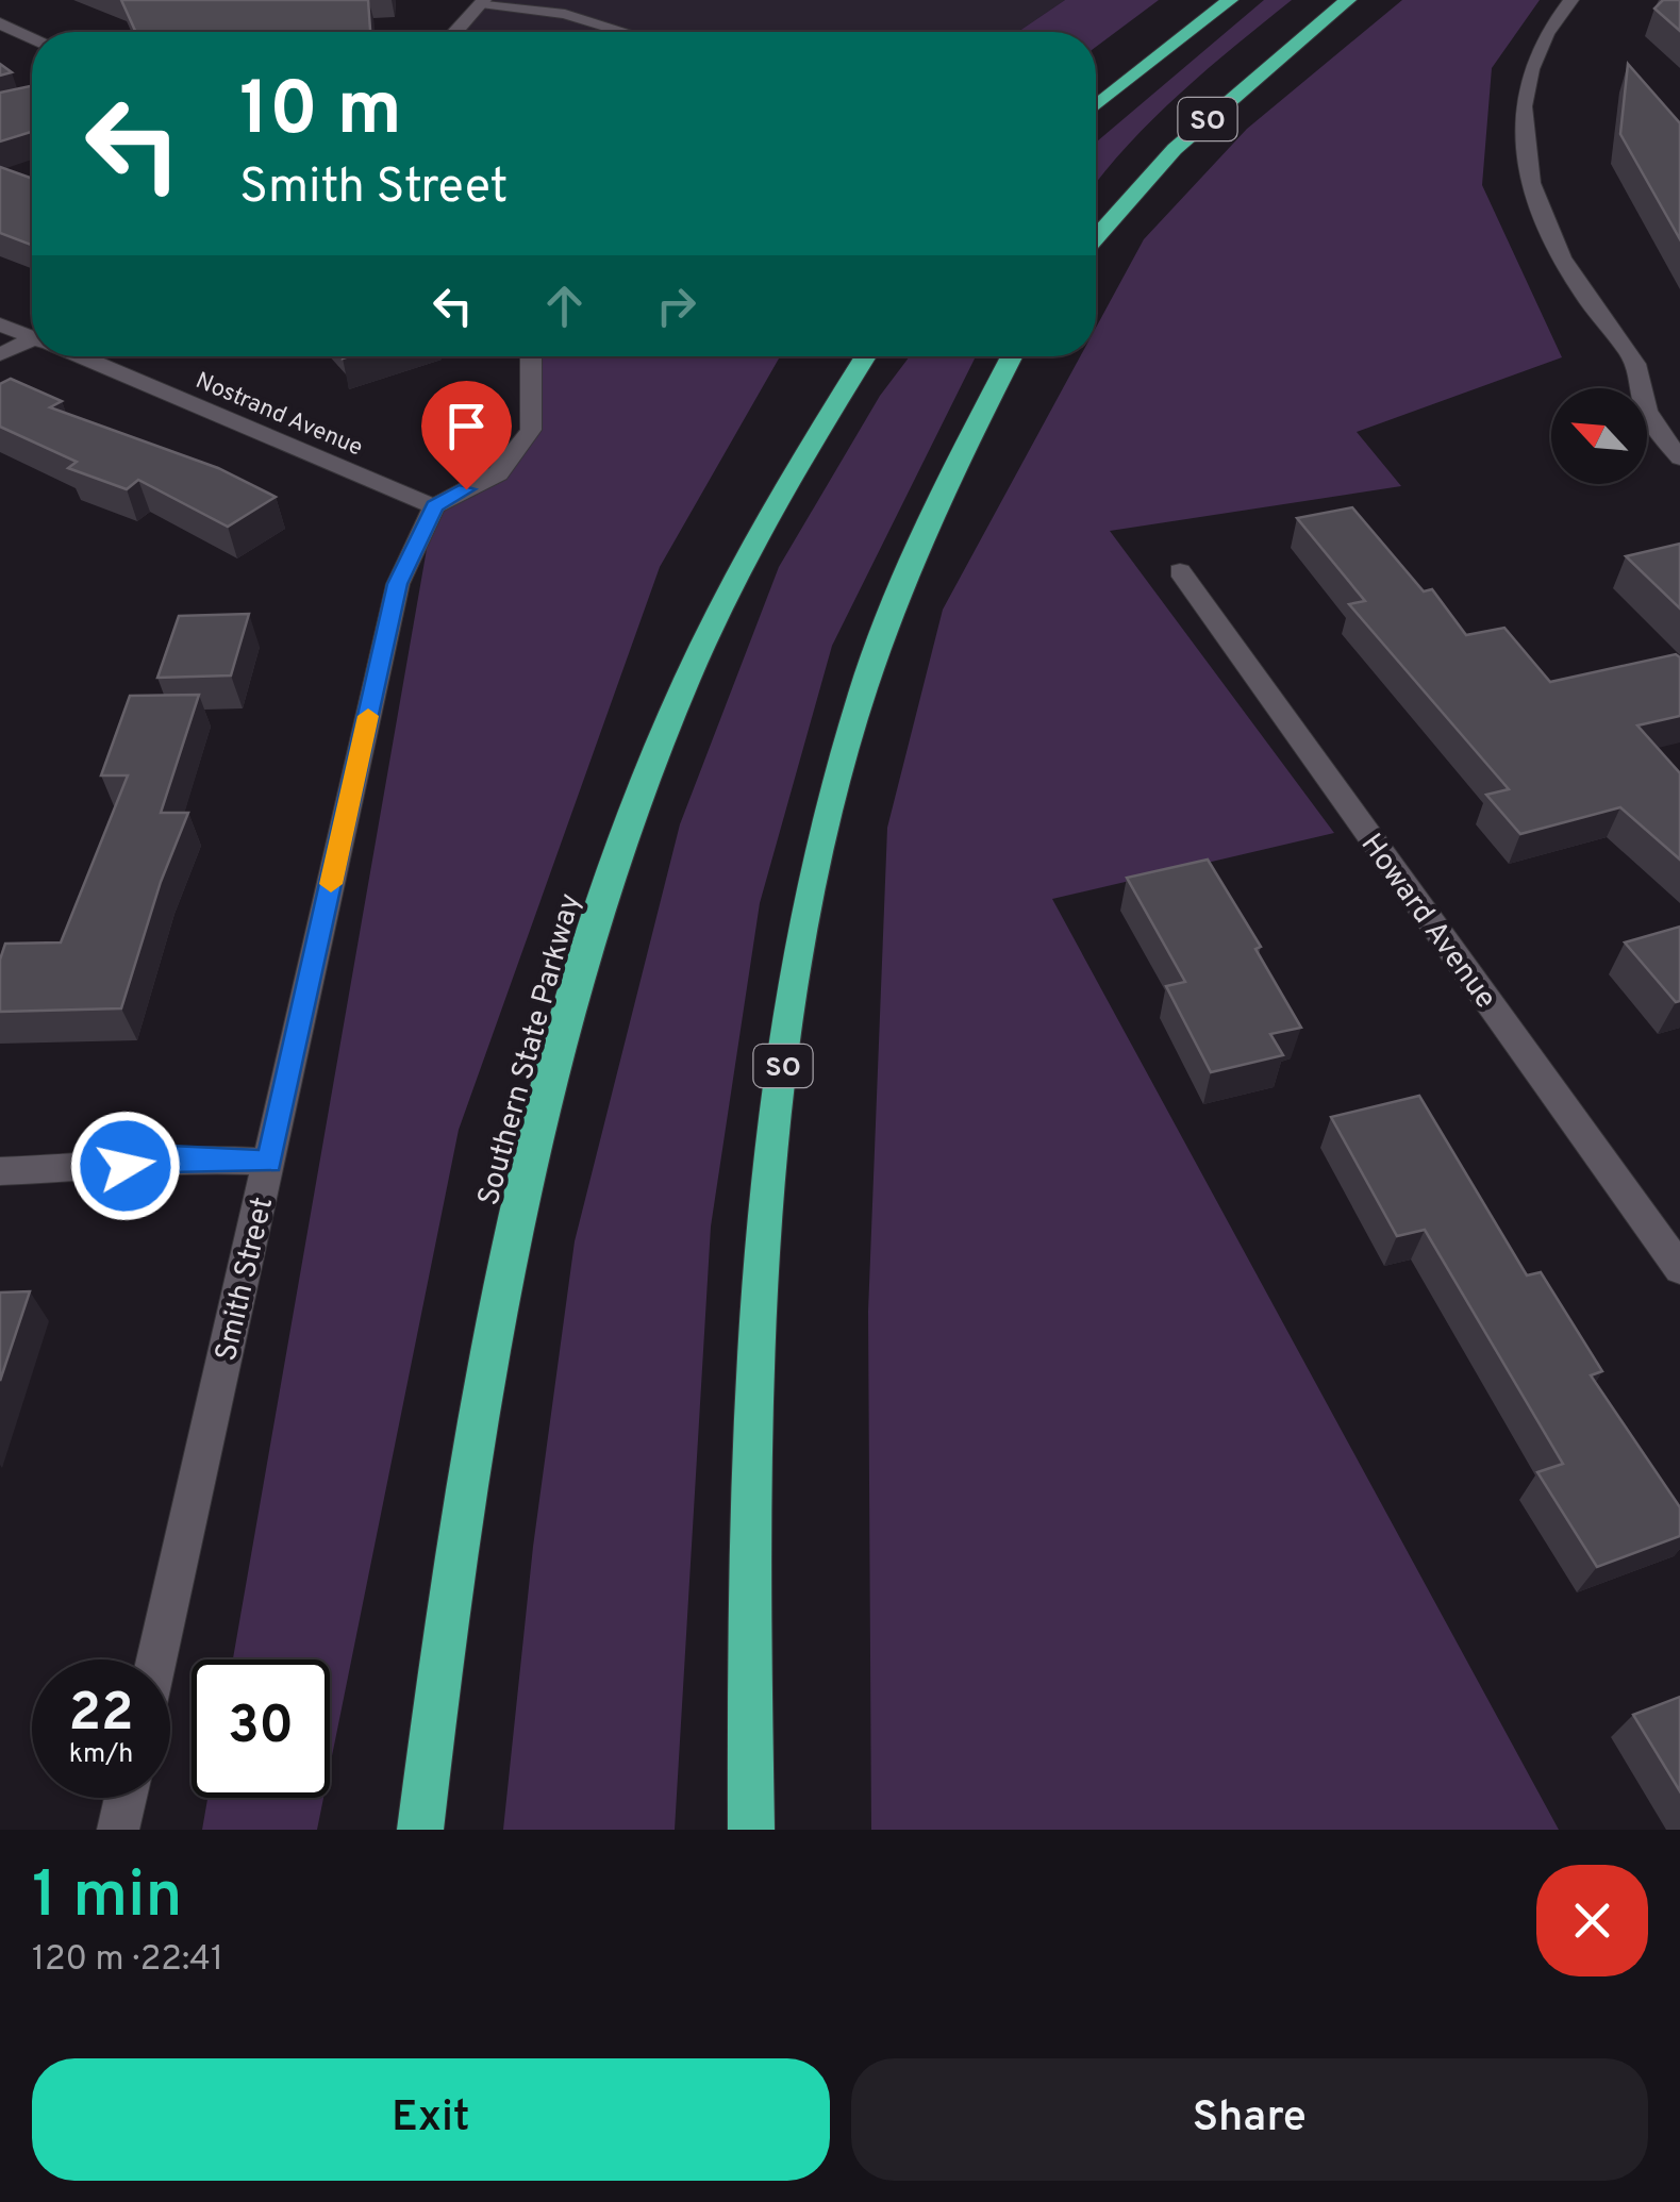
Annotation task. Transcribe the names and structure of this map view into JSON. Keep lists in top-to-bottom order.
{
  "streets": {
    "highway": ["SO", "Southern State Parkway"],
    "street": ["Nostrand Avenue", "Howard Avenue", "Smith Street"]
  },
  "crossings": [
    ["Nostrand Avenue", "Smith Street"]
  ],
  "north": "top left",
  "page": {
    "turn": ["10 m", "Smith Street"],
    "speed": "22 km/h",
    "limit": "30",
    "heading": ["1 min", "120 m · 22:41"],
    "buttons": ["Exit", "Share"]
  }
}
